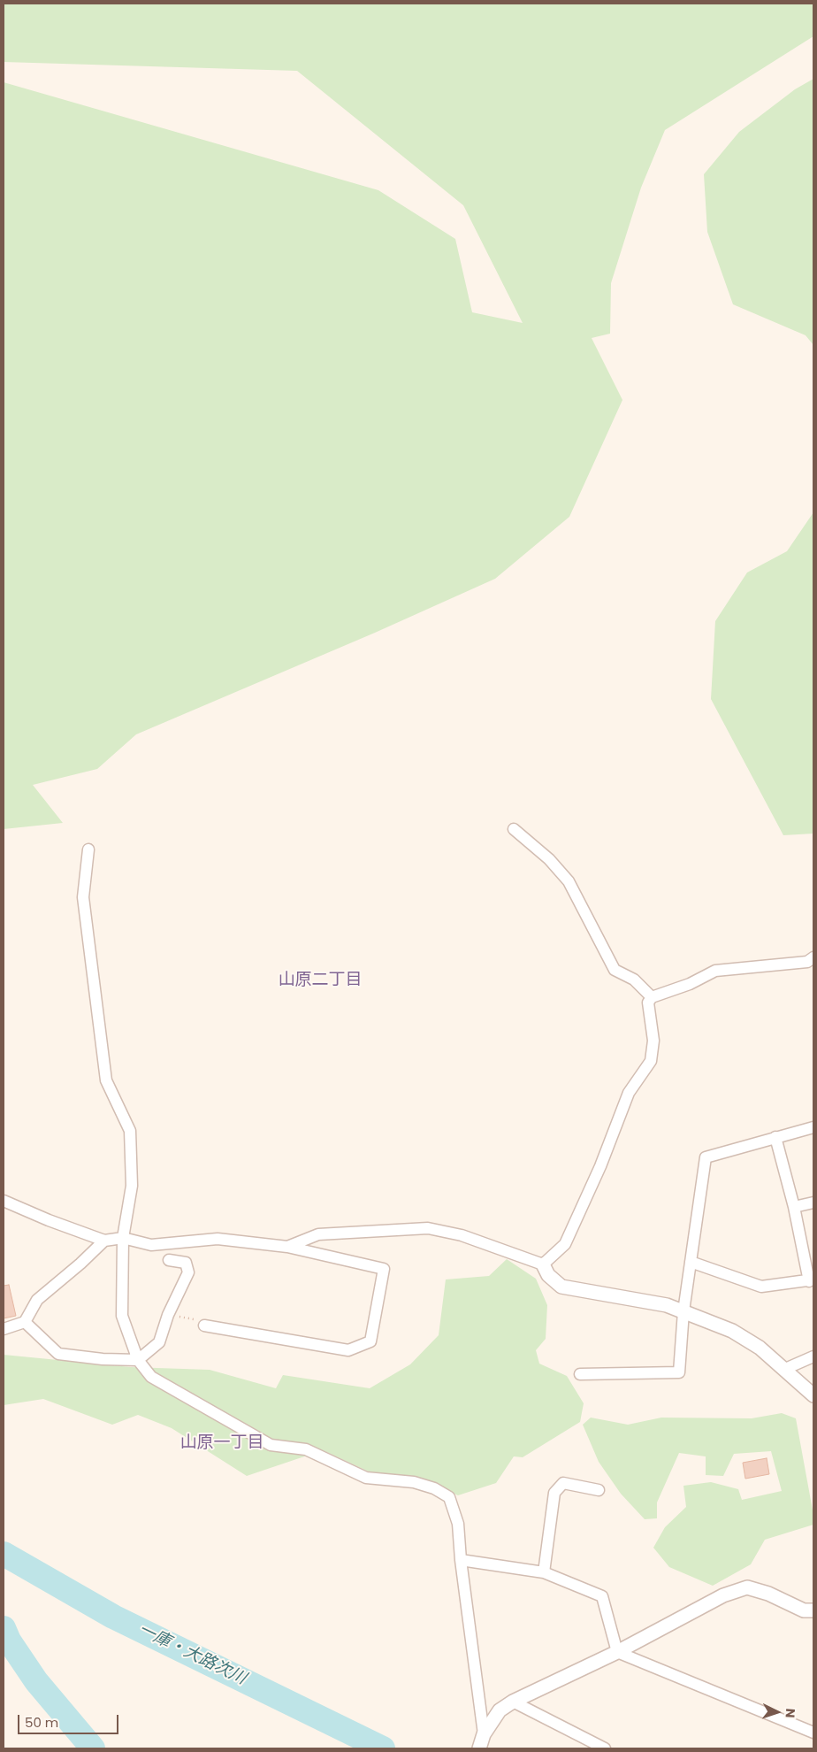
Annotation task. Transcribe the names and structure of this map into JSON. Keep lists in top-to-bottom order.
{
  "districts": ["山原二丁目", "山原一丁目"],
  "water": ["一庫・大路次川"],
  "scale_bar": "50 m",
  "north": "right"
}
